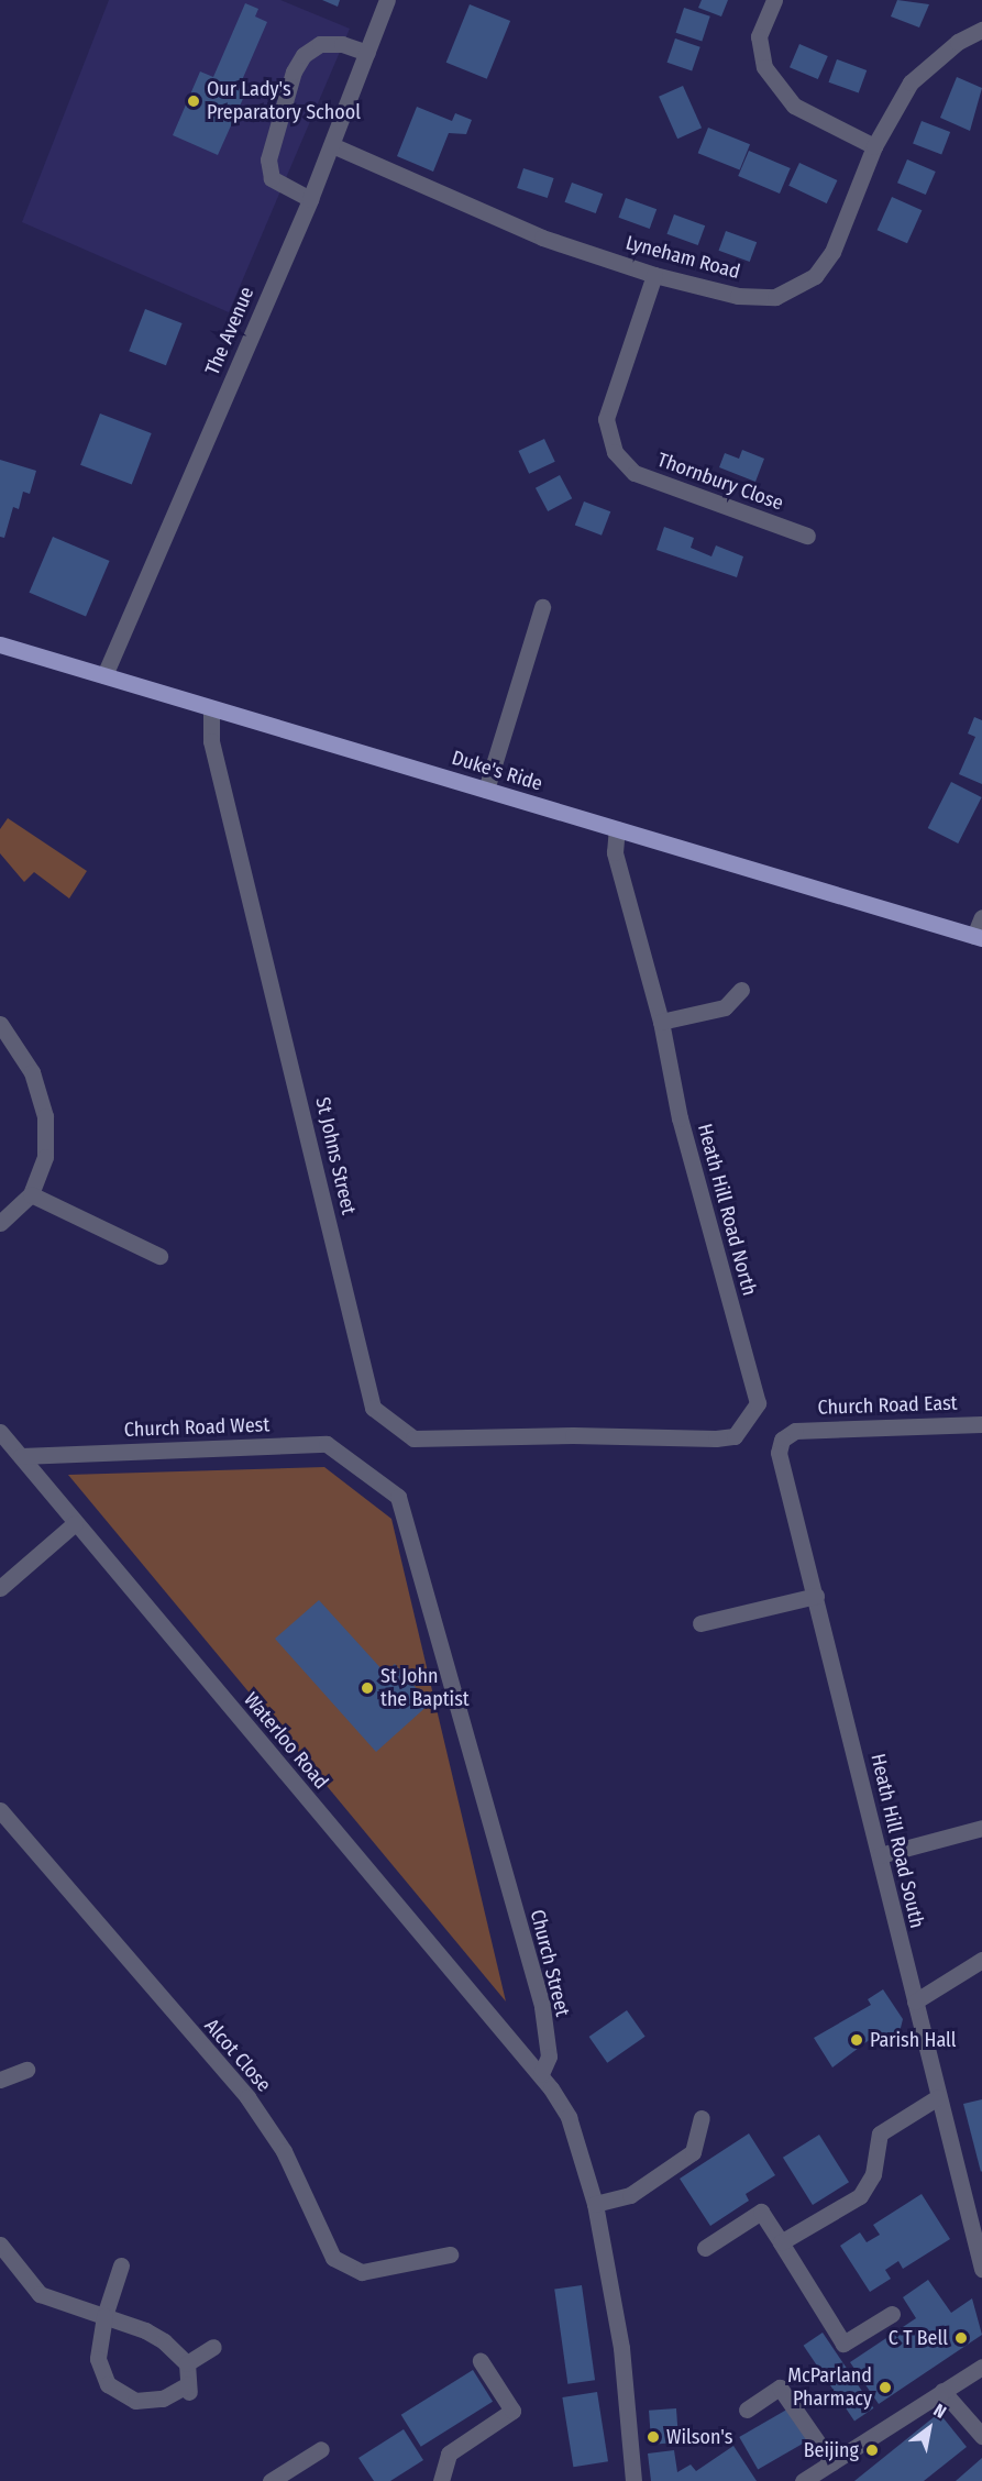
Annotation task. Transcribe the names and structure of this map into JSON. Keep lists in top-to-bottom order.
{
  "streets": {
    "main road": ["Duke's Ride"],
    "street": [
      "Lyneham Road",
      "The Avenue",
      "Thornbury Close",
      "St Johns Street",
      "Heath Hill Road North",
      "Church Road East",
      "Church Road West",
      "Waterloo Road",
      "Heath Hill Road South",
      "Church Street",
      "Alcot Close"
    ]
  },
  "crossings": [
    ["Lyneham Road", "The Avenue"],
    ["Lyneham Road", "Thornbury Close"],
    ["The Avenue", "Duke's Ride"],
    ["Duke's Ride", "St Johns Street"],
    ["Duke's Ride", "Heath Hill Road North"],
    ["St Johns Street", "Heath Hill Road North"],
    ["Church Road East", "Heath Hill Road South"],
    ["Church Road West", "Waterloo Road"],
    ["Church Road West", "Church Street"],
    ["Waterloo Road", "Church Street"]
  ],
  "places": [
    "Our Lady's Preparatory School",
    "St John the Baptist",
    "Parish Hall",
    "C T Bell",
    "McParland Pharmacy",
    "Wilson's",
    "Beijing"
  ],
  "north": "top right"
}
